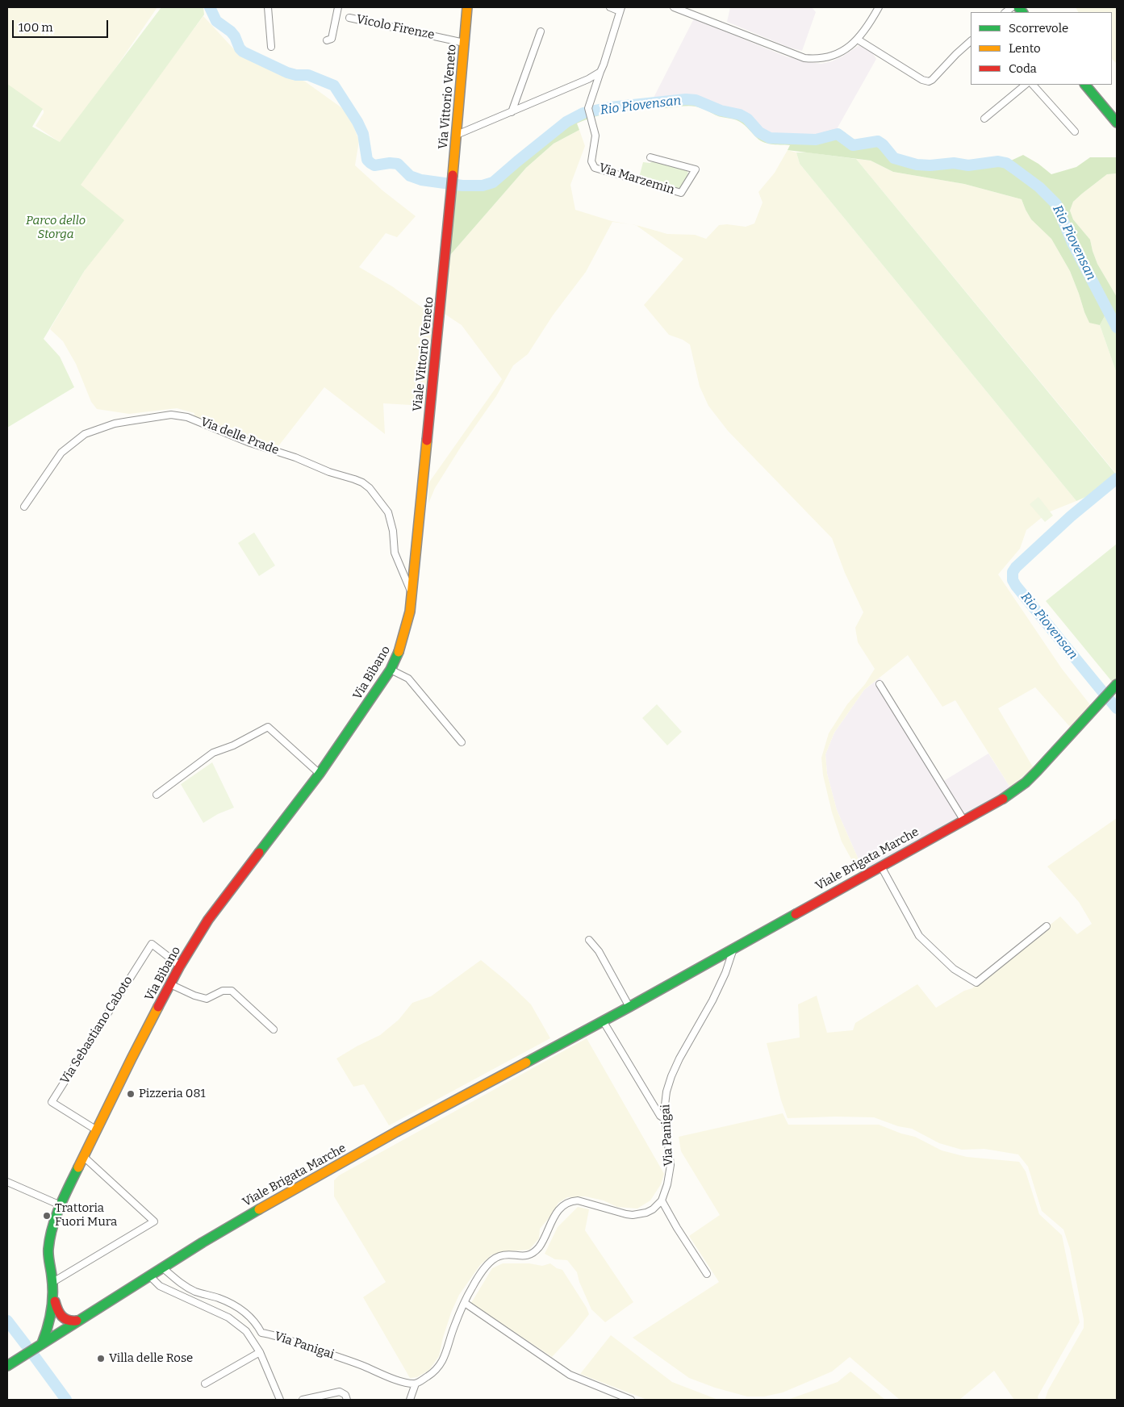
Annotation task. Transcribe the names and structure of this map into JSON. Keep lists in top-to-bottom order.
{
  "streets": {
    "street": [
      "Vicolo Firenze",
      "Via Vittorio Veneto",
      "Via Marzemin",
      "Viale Vittorio Veneto",
      "Via delle Prade",
      "Via Bibano",
      "Viale Brigata Marche",
      "Via Sebastiano Caboto",
      "Via Panigai"
    ]
  },
  "crossings": [
    ["Vicolo Firenze", "Via Vittorio Veneto"],
    ["Via Vittorio Veneto", "Viale Vittorio Veneto"],
    ["Viale Vittorio Veneto", "Via Bibano"],
    ["Via delle Prade", "Via Bibano"],
    ["Via Bibano", "Viale Brigata Marche"],
    ["Via Bibano", "Via Sebastiano Caboto"],
    ["Viale Brigata Marche", "Via Panigai"]
  ],
  "water": ["Rio Piovensan"],
  "parks": ["Parco dello Storga"],
  "places": ["Pizzeria 081", "Trattoria Fuori Mura", "Villa delle Rose"],
  "legend": ["Scorrevole", "Lento", "Coda"],
  "scale_bar": "100 m"
}
